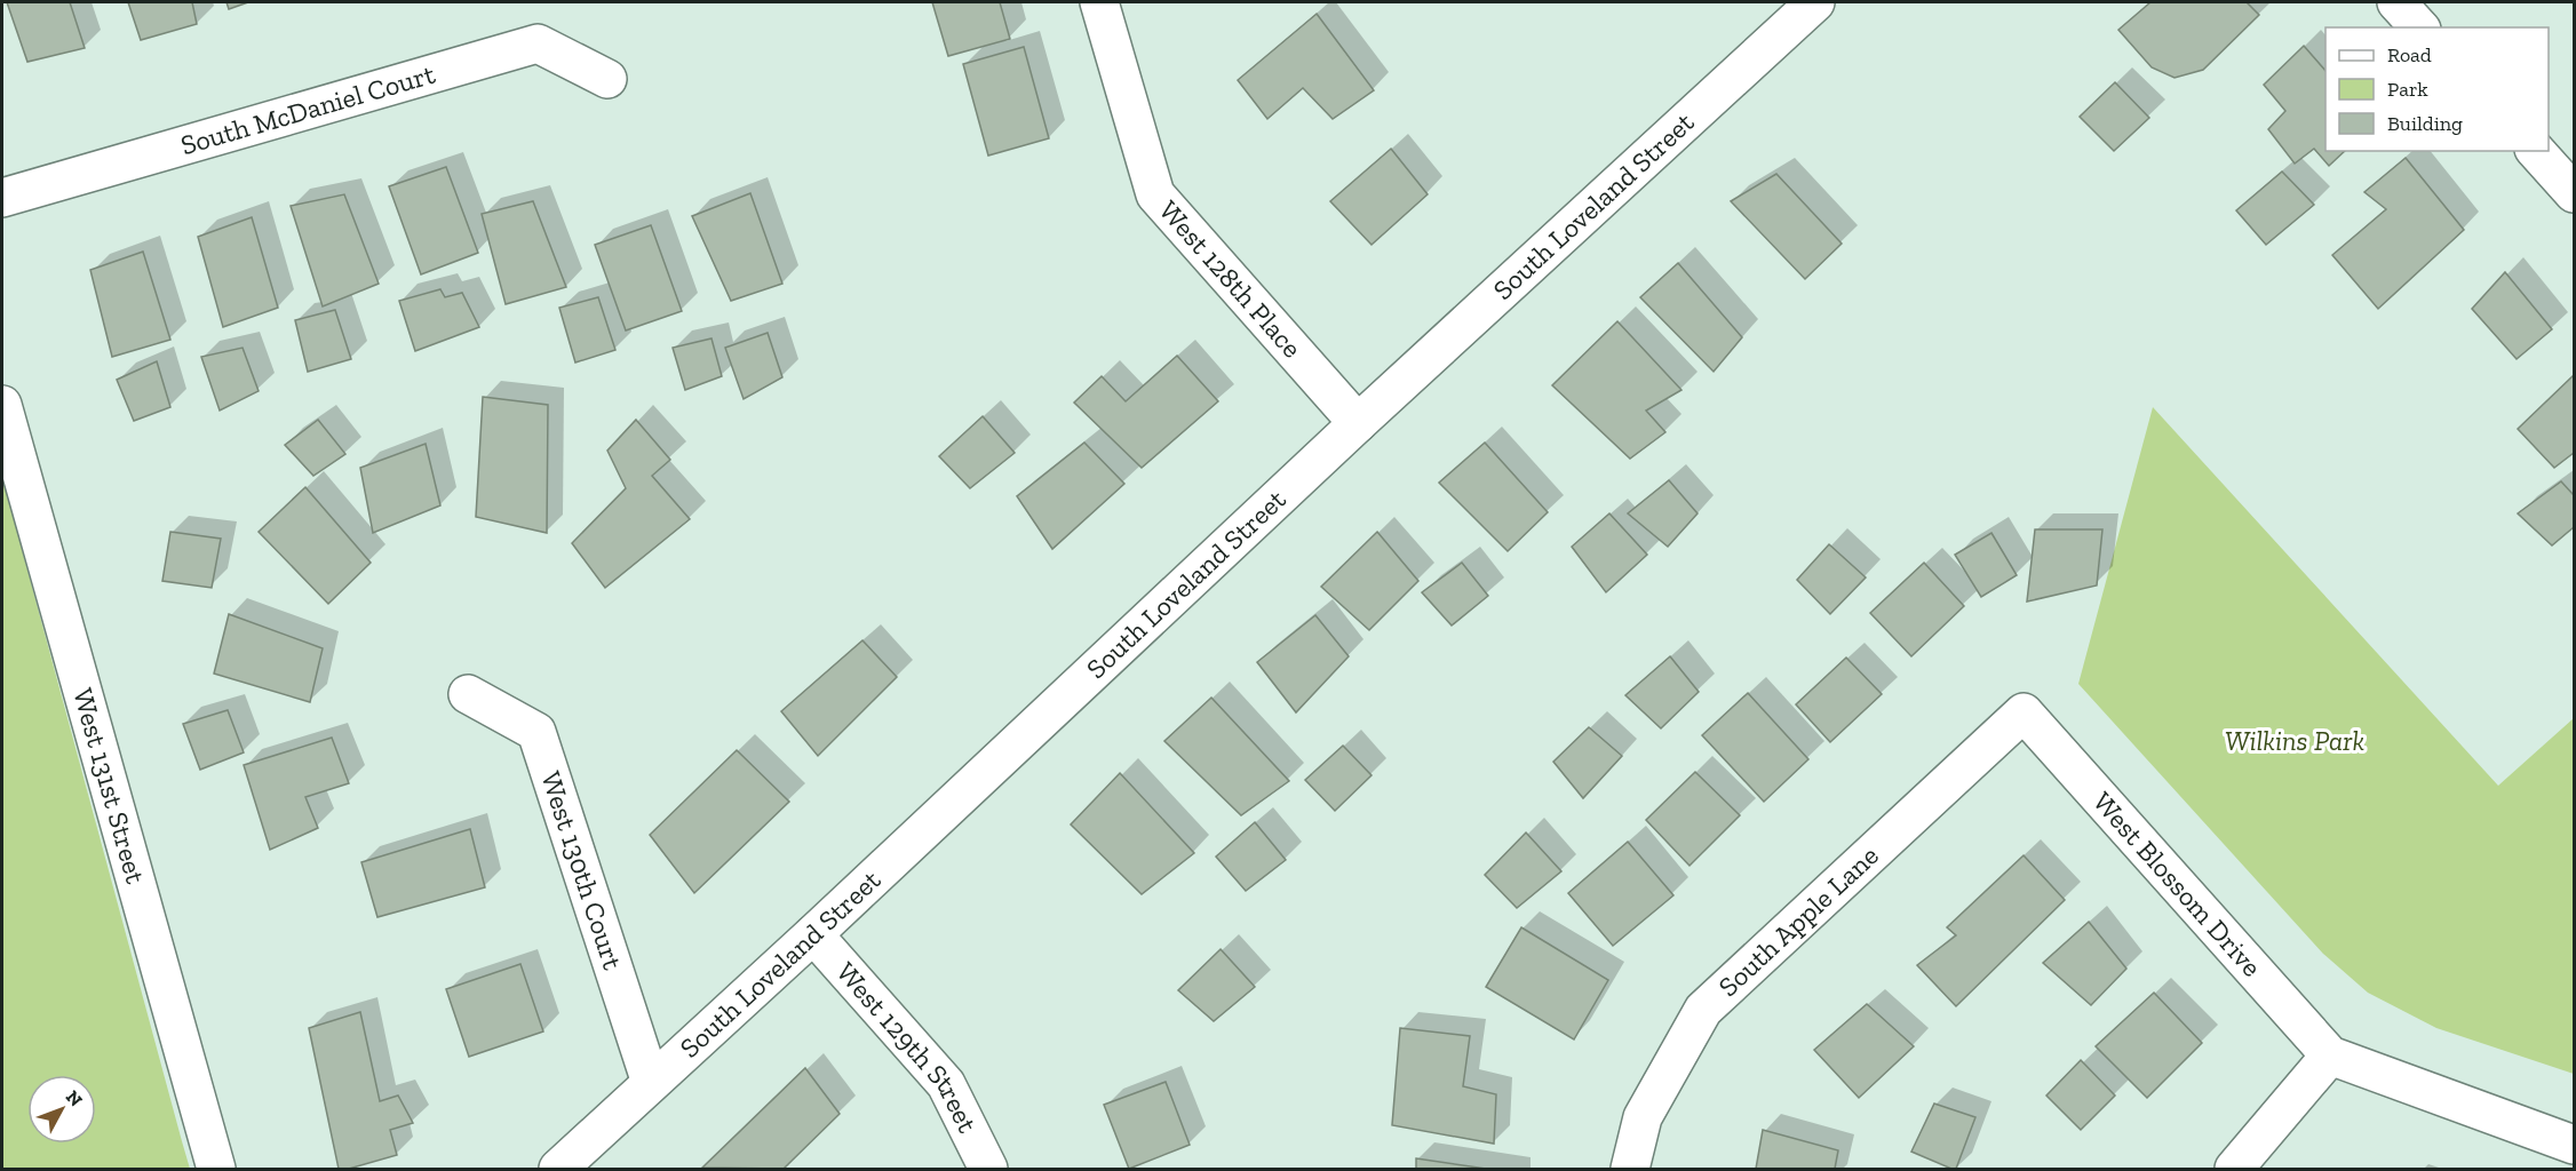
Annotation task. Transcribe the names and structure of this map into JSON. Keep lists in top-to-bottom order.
{
  "streets": {
    "street": [
      "South McDaniel Court",
      "South Loveland Street",
      "West 128th Place",
      "West 131st Street",
      "West 130th Court",
      "West Blossom Drive",
      "South Apple Lane",
      "West 129th Street"
    ]
  },
  "crossings": [
    ["South Loveland Street", "West 128th Place"],
    ["South Loveland Street", "West 130th Court"],
    ["South Loveland Street", "West 129th Street"],
    ["West Blossom Drive", "South Apple Lane"]
  ],
  "parks": ["Wilkins Park"],
  "legend": ["Road", "Park", "Building"],
  "north": "top right"
}
